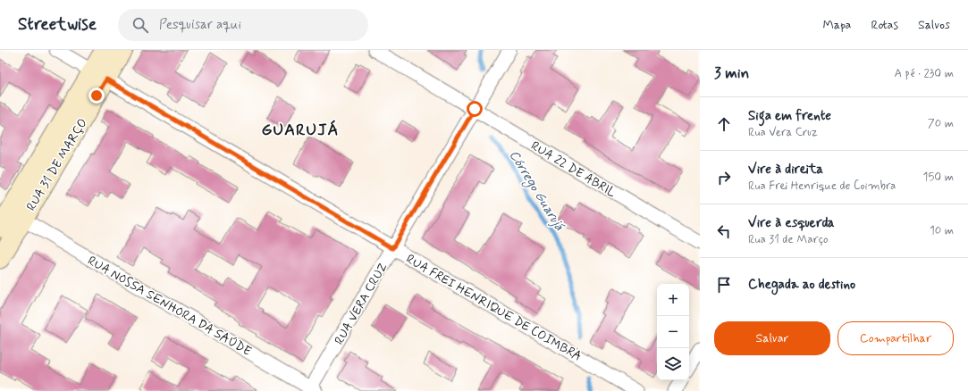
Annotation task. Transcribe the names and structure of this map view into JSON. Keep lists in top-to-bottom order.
{
  "streets": {
    "main road": ["RUA 31 DE MARÇO"],
    "street": [
      "RUA 22 DE ABRIL",
      "RUA VERA CRUZ",
      "RUA NOSSA SENHORA DA SAÚDE",
      "RUA FREI HENRIQUE DE COIMBRA"
    ]
  },
  "crossings": [
    ["RUA 31 DE MARÇO", "RUA NOSSA SENHORA DA SAÚDE"],
    ["RUA 31 DE MARÇO", "RUA FREI HENRIQUE DE COIMBRA"],
    ["RUA 22 DE ABRIL", "RUA VERA CRUZ"],
    ["RUA VERA CRUZ", "RUA NOSSA SENHORA DA SAÚDE"],
    ["RUA VERA CRUZ", "RUA FREI HENRIQUE DE COIMBRA"]
  ],
  "districts": ["GUARUJÁ"],
  "water": ["Córrego Guarujá"],
  "page": {
    "header": "Streetwise",
    "search": "Pesquisar aqui",
    "nav": ["Mapa", "Rotas", "Salvos"],
    "heading": ["3 min", "A pé · 230 m"],
    "list": [
      ["Siga em frente", "Rua Vera Cruz", "70 m"],
      ["Vire à direita", "Rua Frei Henrique de Coimbra", "150 m"],
      ["Vire à esquerda", "Rua 31 de Março", "10 m"],
      "Chegada ao destino"
    ],
    "map_buttons": ["+", "−"],
    "buttons": ["Salvar", "Compartilhar"]
  }
}
